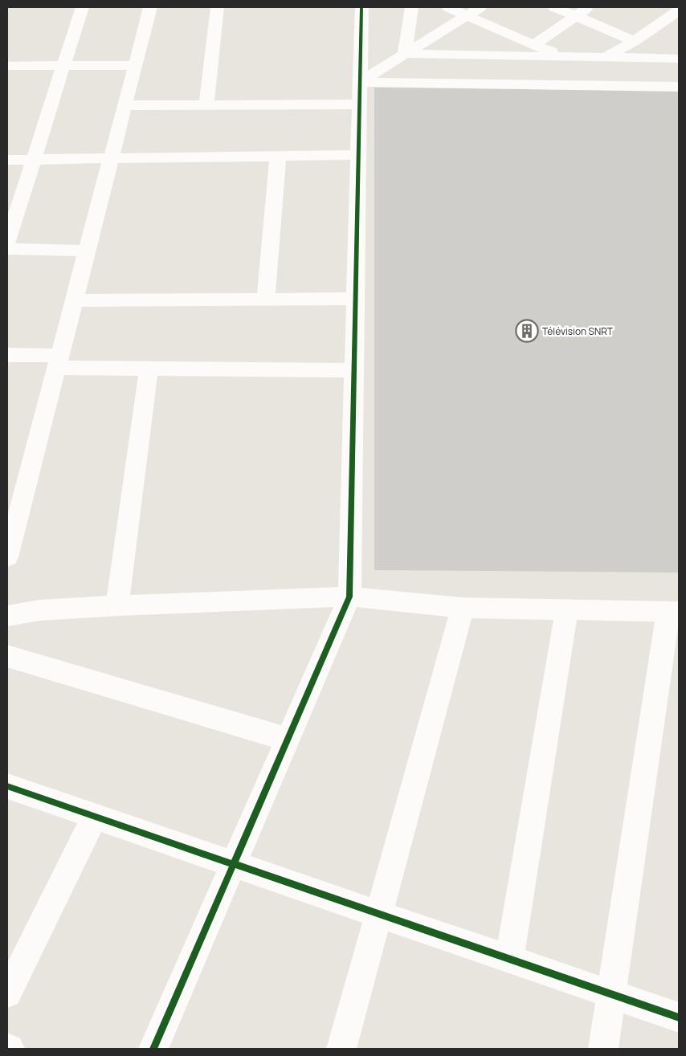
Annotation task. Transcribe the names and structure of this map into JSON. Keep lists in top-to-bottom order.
{
  "places": {
    "building": ["Télévision SNRT"]
  }
}
